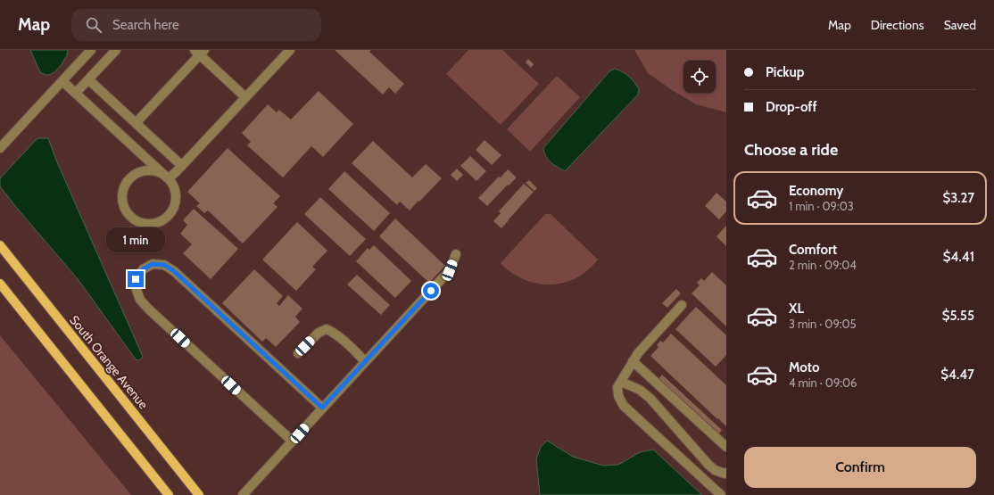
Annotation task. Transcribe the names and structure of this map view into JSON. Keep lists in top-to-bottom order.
{
  "streets": {
    "main road": ["South Orange Avenue"]
  },
  "page": {
    "header": "Map",
    "search": "Search here",
    "nav": ["Map", "Directions", "Saved"],
    "banner": ["Pickup", "Drop-off"],
    "heading": "Choose a ride",
    "list": [
      {
        "name": "Economy",
        "note": "1 min · 09:03",
        "value": "$3.27"
      },
      {
        "name": "Comfort",
        "note": "2 min · 09:04",
        "value": "$4.41"
      },
      {
        "name": "XL",
        "note": "3 min · 09:05",
        "value": "$5.55"
      },
      {
        "name": "Moto",
        "note": "4 min · 09:06",
        "value": "$4.47"
      }
    ],
    "bubble": "1 min",
    "buttons": "Confirm"
  }
}
